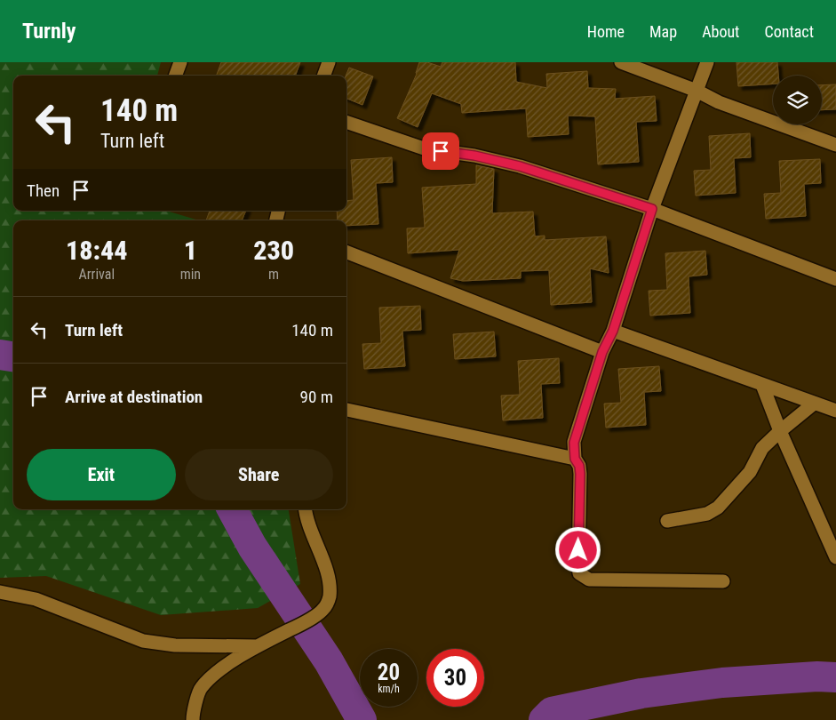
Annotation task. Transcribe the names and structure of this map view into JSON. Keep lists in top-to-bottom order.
{
  "page": {
    "header": "Turnly",
    "nav": [
      "Home",
      "Map",
      "About",
      "Contact"
    ],
    "turn": ["140 m", "Turn left"],
    "then": "Then",
    "eta": [
      "18:44",
      "Arrival",
      "1",
      "min",
      "230",
      "m"
    ],
    "list": [
      {
        "name": "Turn left",
        "value": "140 m"
      },
      {
        "name": "Arrive at destination",
        "value": "90 m"
      }
    ],
    "buttons": ["Exit", "Share"],
    "speed": "20 km/h",
    "limit": "30"
  }
}
